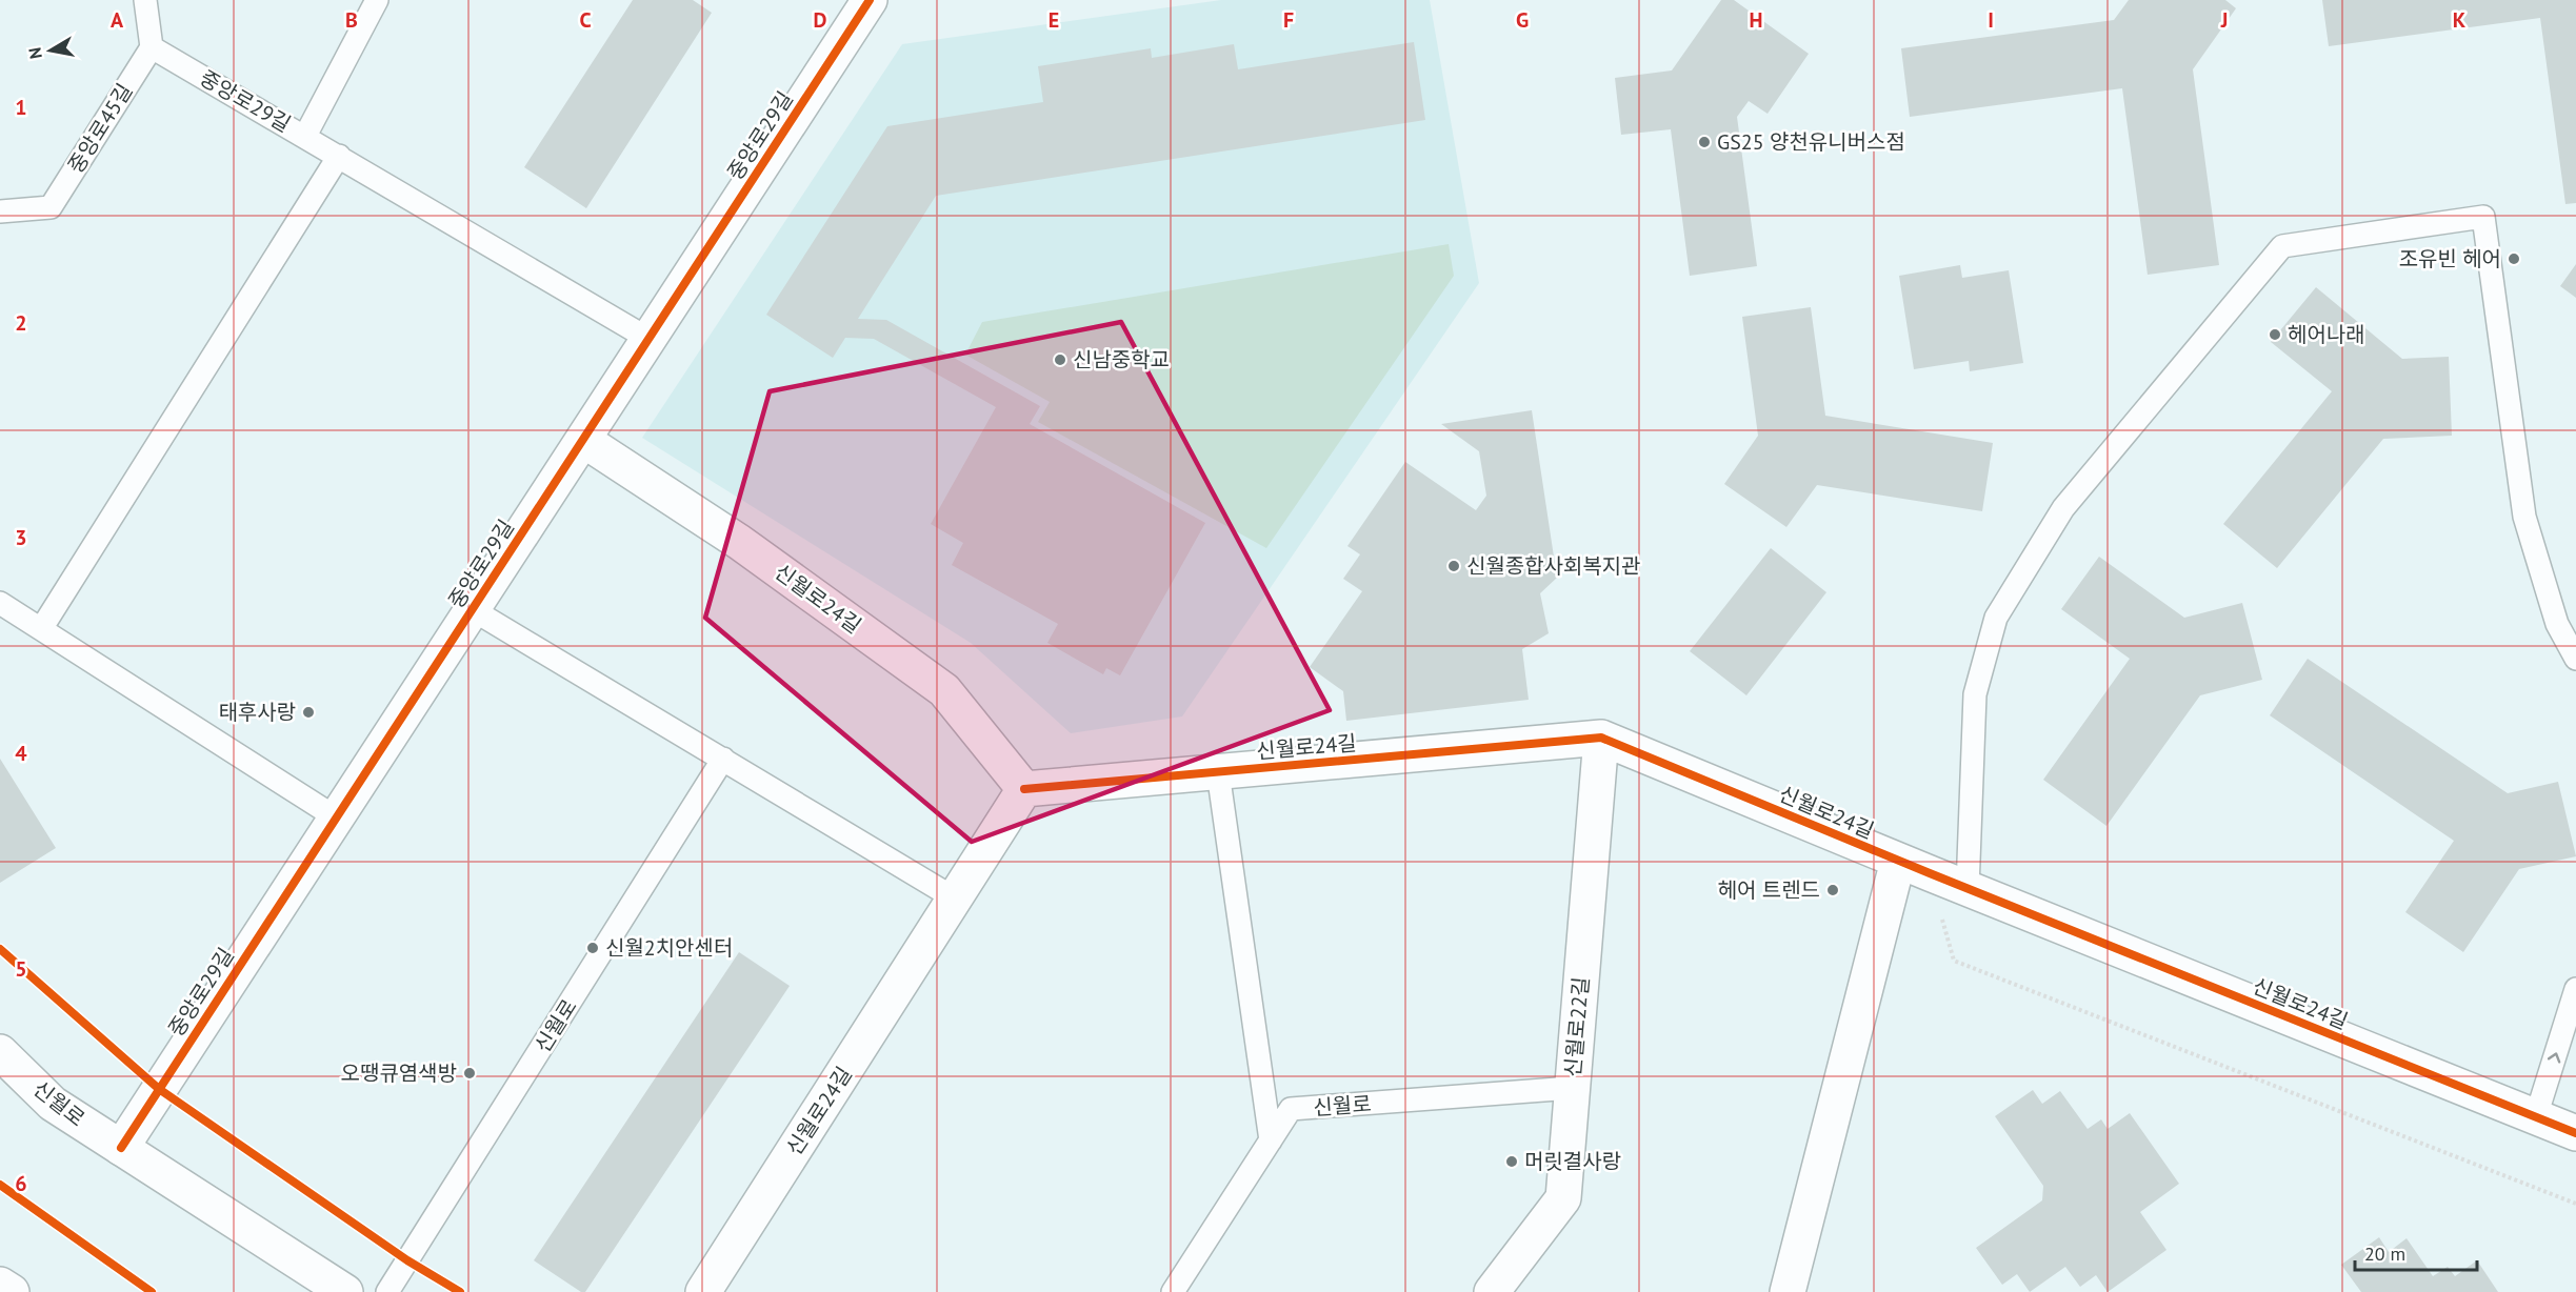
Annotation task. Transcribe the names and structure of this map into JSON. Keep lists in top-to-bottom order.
{
  "streets": {
    "street": [
      "중앙로29길",
      "신월로24길",
      "신월로",
      "신월로22길"
    ],
    "lane": ["중앙로45길"]
  },
  "crossings": [
    ["중앙로29길", "중앙로45길"],
    ["중앙로29길", "신월로24길"],
    ["중앙로29길", "신월로"],
    ["신월로24길", "신월로22길"],
    ["신월로", "신월로22길"]
  ],
  "places": [
    "GS25 양천유니버스점",
    "조유빈 헤어",
    "헤어나래",
    "신남중학교",
    "신월종합사회복지관",
    "태후사랑",
    "헤어 트렌드",
    "신월2치안센터",
    "오땡큐염색방",
    "머릿결사랑"
  ],
  "scale_bar": "20 m",
  "north": "left",
  "grid": {
    "columns": [
      "A",
      "B",
      "C",
      "D",
      "E",
      "F",
      "G",
      "H",
      "I",
      "J",
      "K"
    ],
    "rows": [
      "1",
      "2",
      "3",
      "4",
      "5",
      "6"
    ]
  }
}
